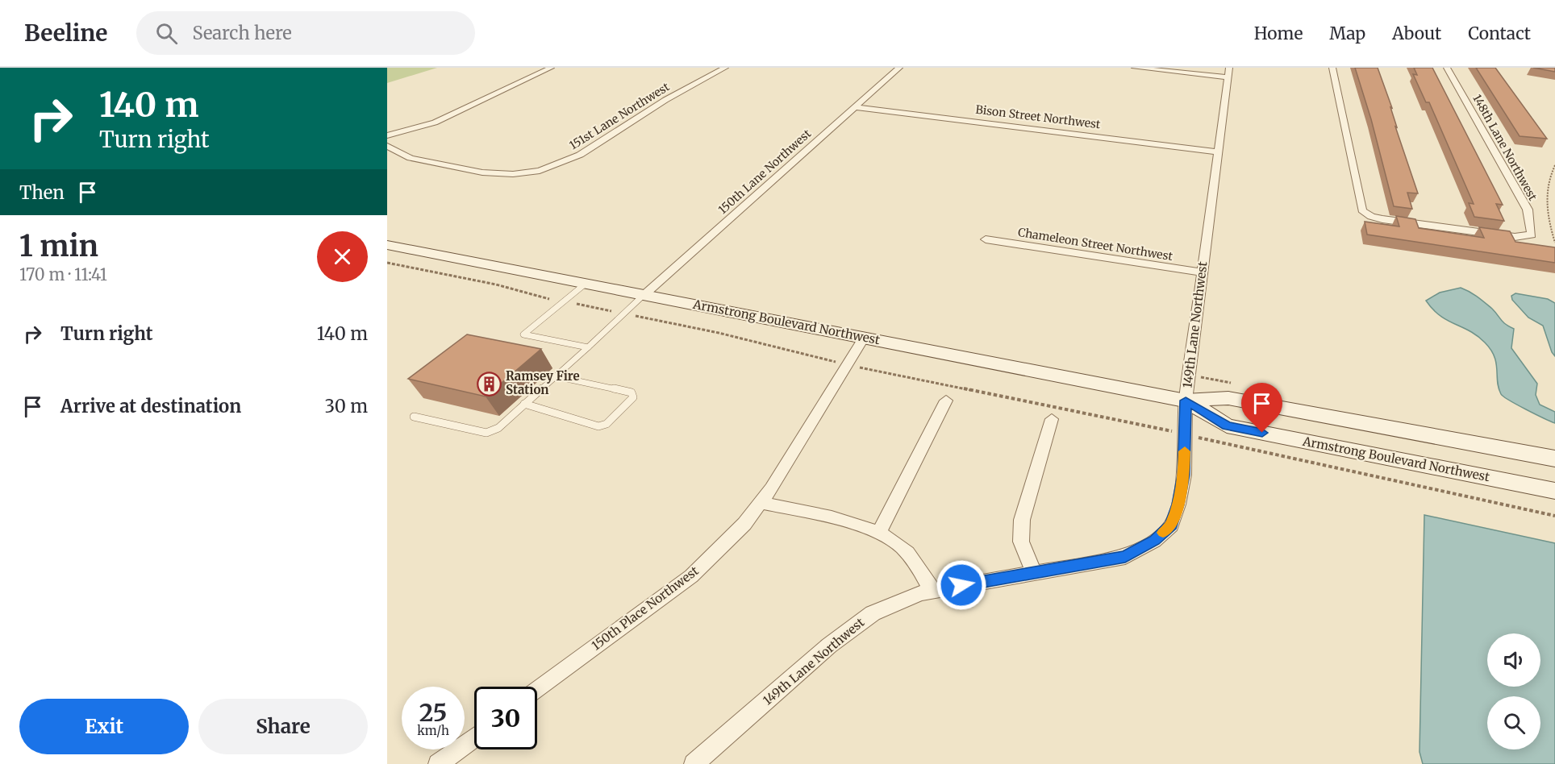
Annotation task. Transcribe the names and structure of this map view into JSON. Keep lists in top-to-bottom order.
{
  "streets": {
    "main road": ["Armstrong Boulevard Northwest"],
    "street": [
      "151st Lane Northwest",
      "Bison Street Northwest",
      "148th Lane Northwest",
      "150th Lane Northwest",
      "Chameleon Street Northwest",
      "149th Lane Northwest",
      "150th Place Northwest"
    ]
  },
  "crossings": [
    ["Bison Street Northwest", "150th Lane Northwest"],
    ["Bison Street Northwest", "149th Lane Northwest"],
    ["150th Lane Northwest", "Armstrong Boulevard Northwest"],
    ["Chameleon Street Northwest", "149th Lane Northwest"],
    ["Armstrong Boulevard Northwest", "149th Lane Northwest"],
    ["Armstrong Boulevard Northwest", "150th Place Northwest"]
  ],
  "places": {
    "building": ["Ramsey Fire Station"]
  },
  "page": {
    "header": "Beeline",
    "search": "Search here",
    "nav": [
      "Home",
      "Map",
      "About",
      "Contact"
    ],
    "turn": ["140 m", "Turn right"],
    "then": "Then",
    "heading": ["1 min", "170 m · 11:41"],
    "list": [
      {
        "name": "Turn right",
        "value": "140 m"
      },
      {
        "name": "Arrive at destination",
        "value": "30 m"
      }
    ],
    "speed": "25 km/h",
    "limit": "30",
    "buttons": ["Exit", "Share"]
  }
}
